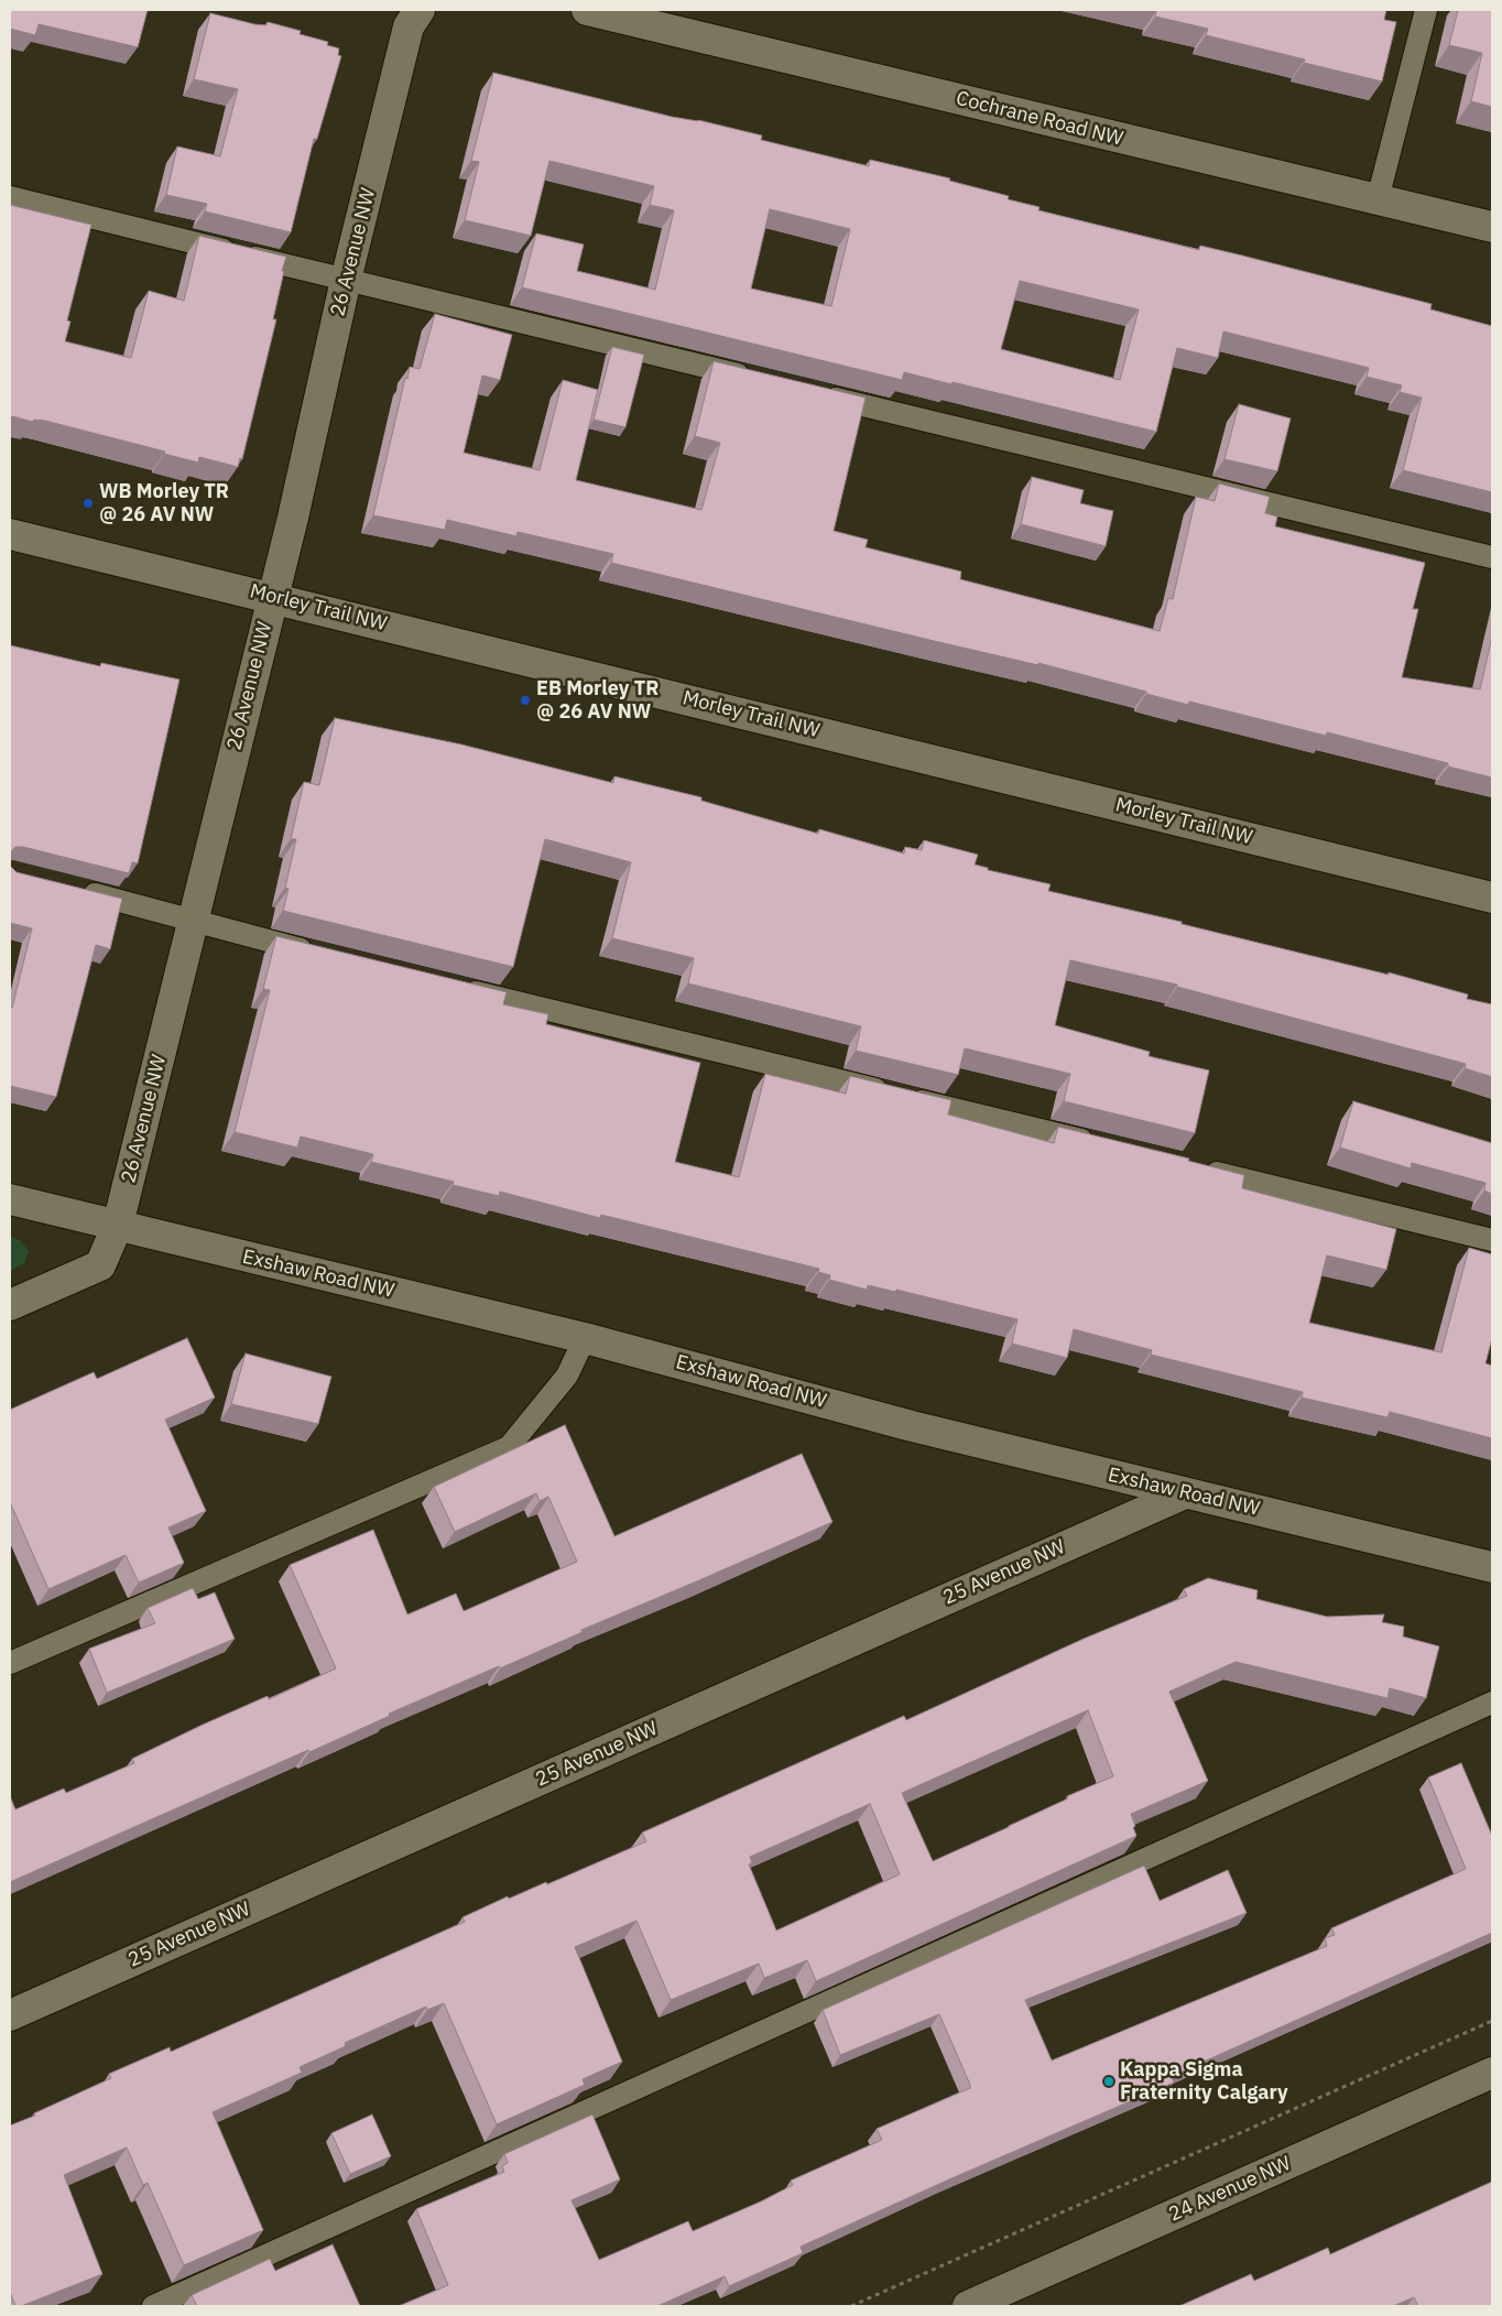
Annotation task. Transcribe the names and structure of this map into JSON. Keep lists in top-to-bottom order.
{
  "streets": {
    "street": [
      "Cochrane Road NW",
      "26 Avenue NW",
      "Morley Trail NW",
      "Exshaw Road NW",
      "25 Avenue NW",
      "24 Avenue NW"
    ]
  },
  "crossings": [
    ["26 Avenue NW", "Morley Trail NW"],
    ["26 Avenue NW", "Exshaw Road NW"],
    ["Exshaw Road NW", "25 Avenue NW"]
  ],
  "places": ["WB Morley TR @ 26 AV NW", "EB Morley TR @ 26 AV NW", "Kappa Sigma Fraternity Calgary"]
}
